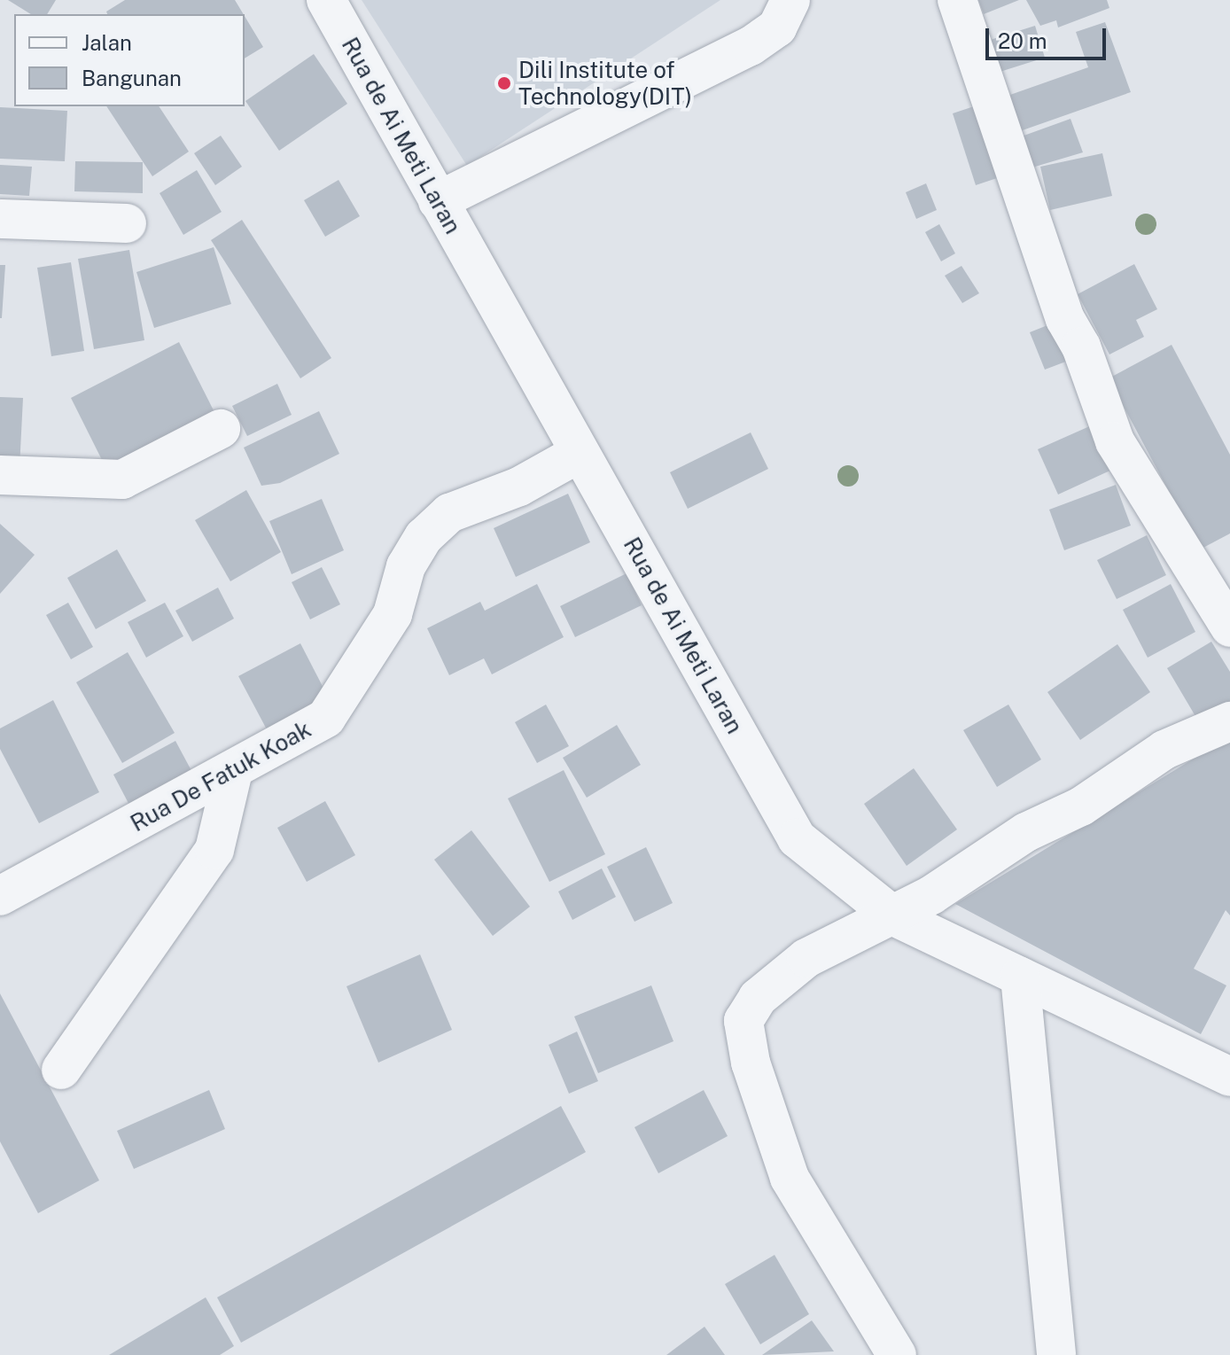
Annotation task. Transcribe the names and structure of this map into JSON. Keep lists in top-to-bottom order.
{
  "streets": {
    "street": ["Rua de Ai Meti Laran", "Rua De Fatuk Koak"]
  },
  "crossings": [
    ["Rua de Ai Meti Laran", "Rua De Fatuk Koak"]
  ],
  "places": ["Dili Institute of Technology(DIT)"],
  "legend": ["Jalan", "Bangunan"],
  "scale_bar": "20 m"
}
